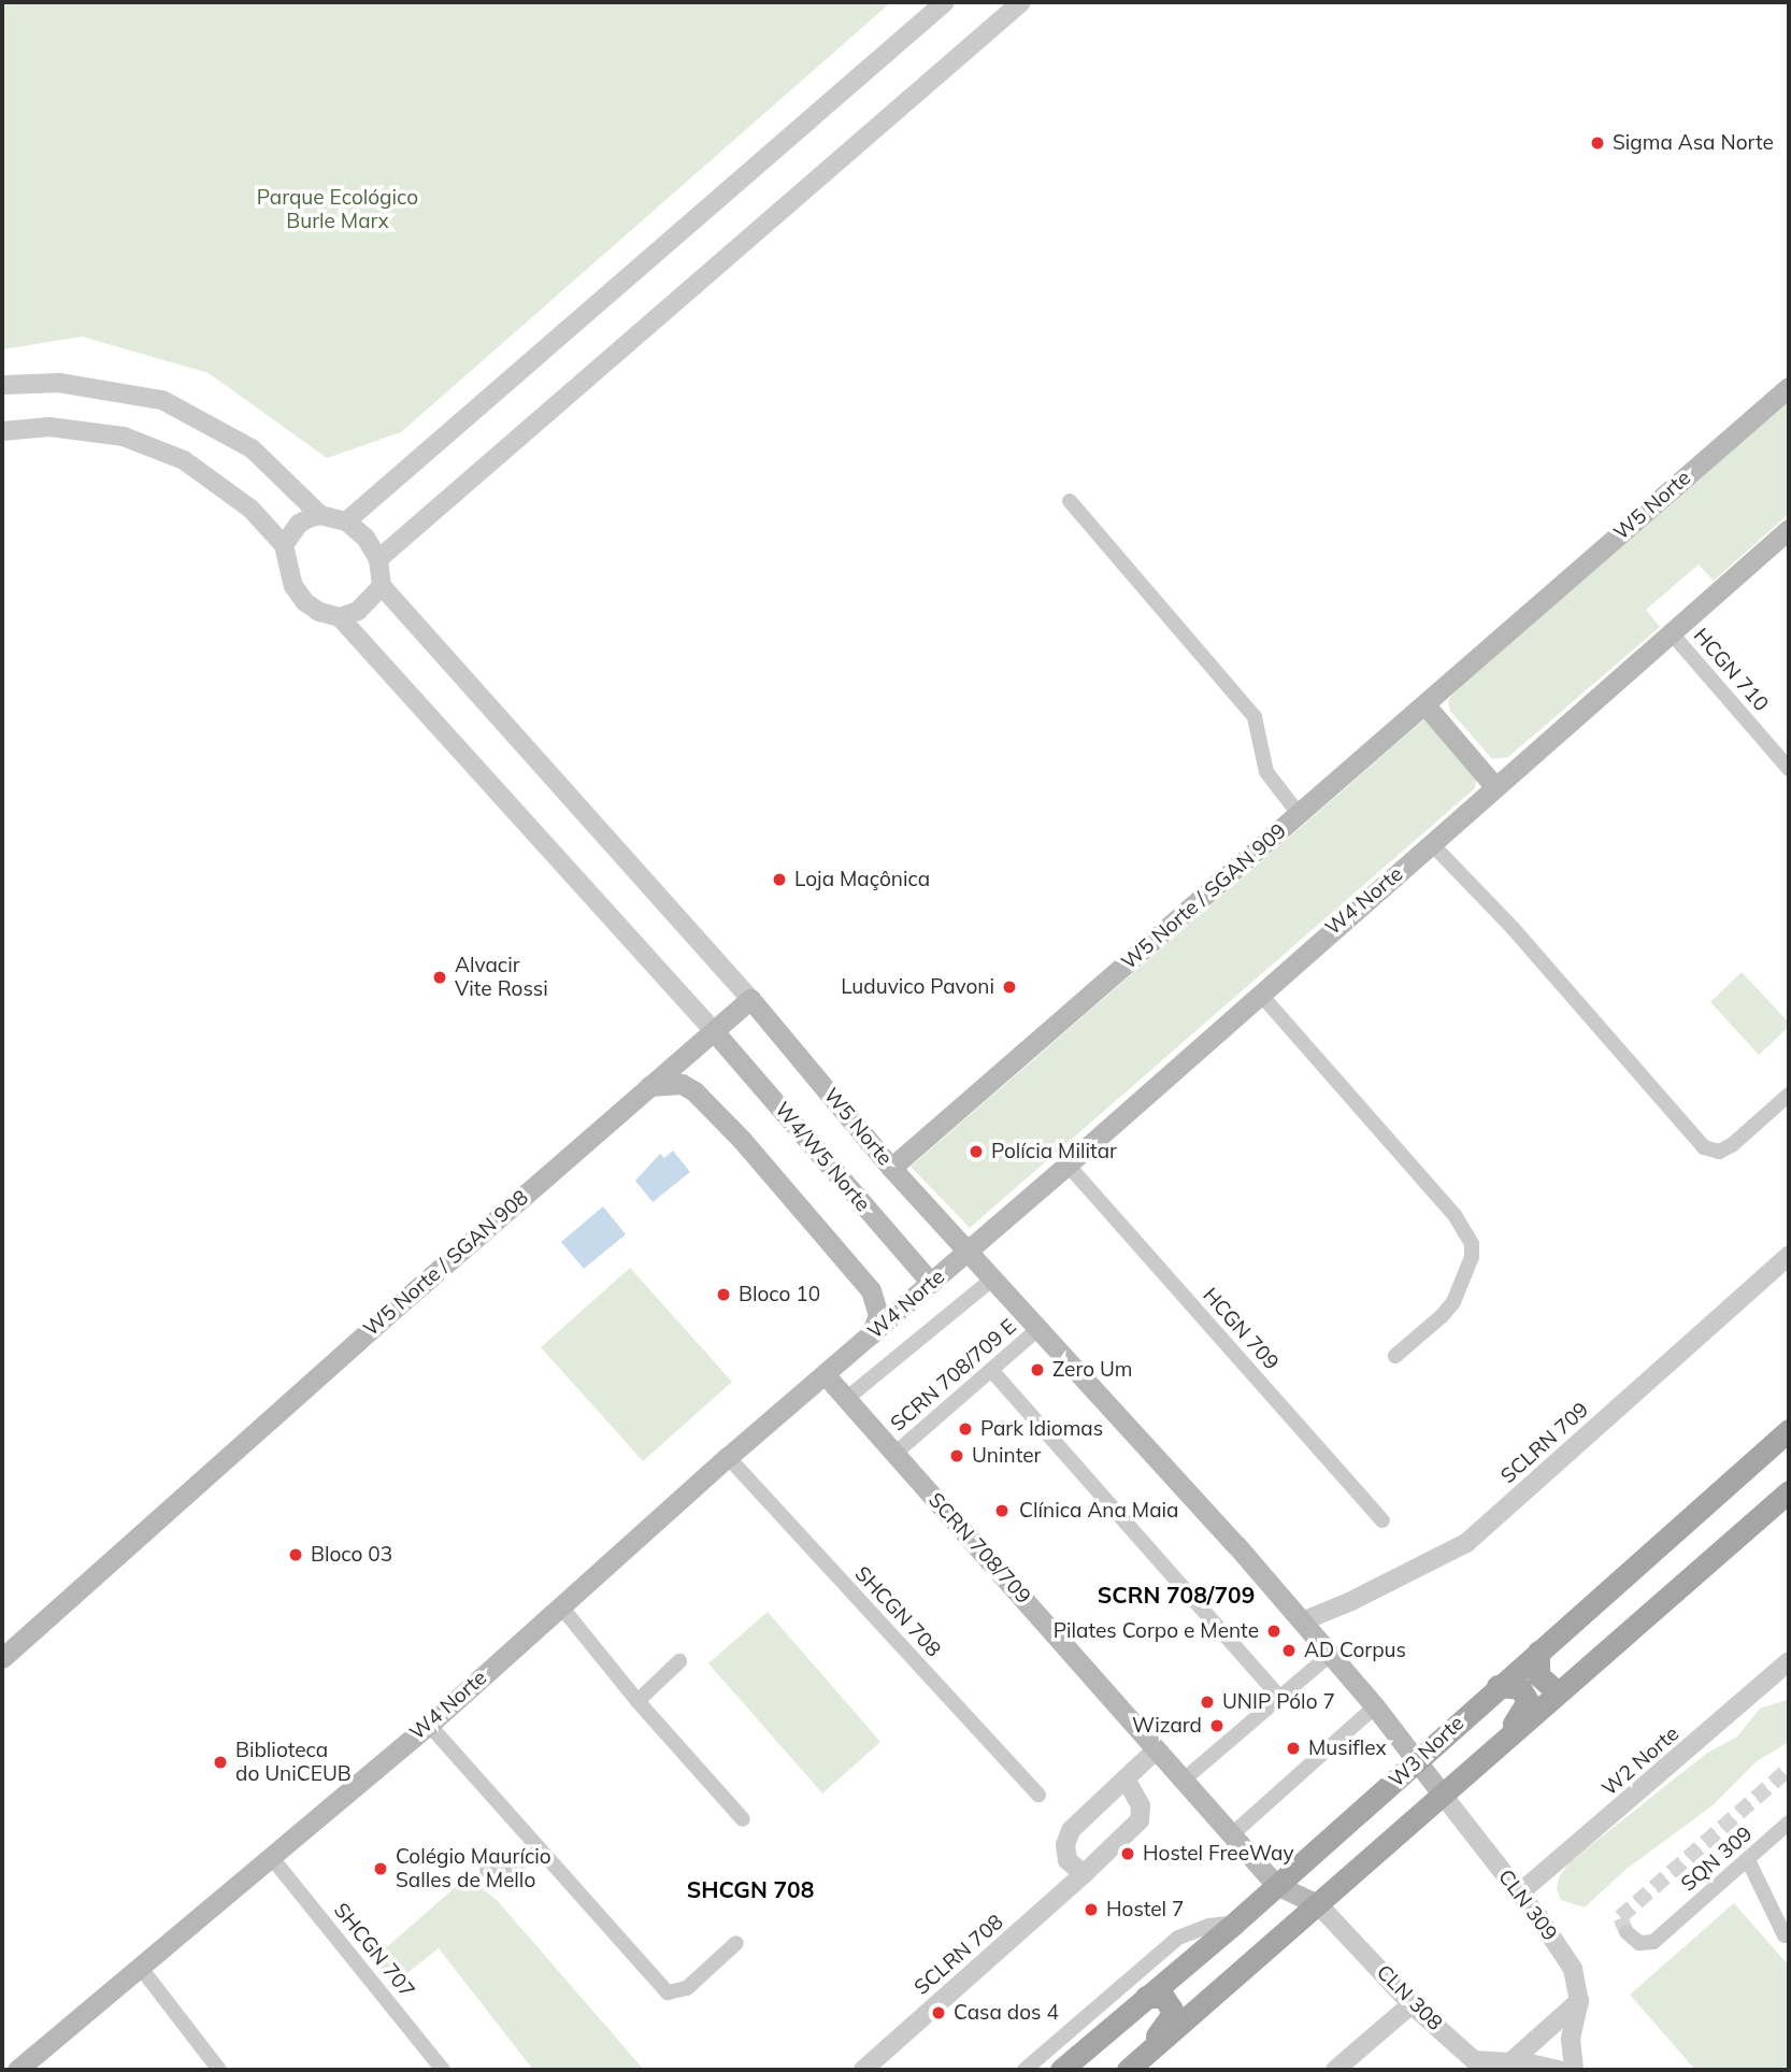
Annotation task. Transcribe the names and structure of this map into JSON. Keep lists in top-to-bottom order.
{
  "streets": {
    "main road": [
      "W5 Norte",
      "W5 Norte / SGAN 909",
      "W4 Norte",
      "W4/W5 Norte",
      "W5 Norte / SGAN 908",
      "SCRN 708/709",
      "W3 Norte",
      "CLN 309",
      "CLN 308"
    ],
    "street": [
      "HCGN 710",
      "HCGN 709",
      "SCRN 708/709 E",
      "SCLRN 709",
      "SHCGN 708",
      "W2 Norte",
      "SQN 309",
      "SHCGN 707",
      "SCLRN 708"
    ]
  },
  "crossings": [
    ["W5 Norte", "W5 Norte / SGAN 909"],
    ["W5 Norte", "W4 Norte"],
    ["W5 Norte", "W5 Norte / SGAN 908"],
    ["HCGN 710", "W4 Norte"],
    ["W4 Norte", "W4/W5 Norte"],
    ["W4 Norte", "HCGN 709"],
    ["W4 Norte", "SCRN 708/709"],
    ["W4 Norte", "SHCGN 708"],
    ["W4 Norte", "SHCGN 707"],
    ["W4/W5 Norte", "W5 Norte / SGAN 908"],
    ["SCRN 708/709 E", "SCRN 708/709"],
    ["SCRN 708/709", "W3 Norte"],
    ["SCRN 708/709", "CLN 308"],
    ["W3 Norte", "CLN 309"],
    ["W3 Norte", "CLN 308"],
    ["W2 Norte", "CLN 309"]
  ],
  "districts": ["SCRN 708/709", "SHCGN 708"],
  "parks": ["Parque Ecológico Burle Marx"],
  "places": [
    "Sigma Asa Norte",
    "Loja Maçônica",
    "Alvacir Vite Rossi",
    "Luduvico Pavoni",
    "Polícia Militar",
    "Bloco 10",
    "Zero Um",
    "Park Idiomas",
    "Uninter",
    "Clínica Ana Maia",
    "Bloco 03",
    "Pilates Corpo e Mente",
    "AD Corpus",
    "UNIP Pólo 7",
    "Wizard",
    "Musiflex",
    "Biblioteca do UniCEUB",
    "Hostel FreeWay",
    "Colégio Maurício Salles de Mello",
    "Hostel 7",
    "Casa dos 4"
  ]
}
